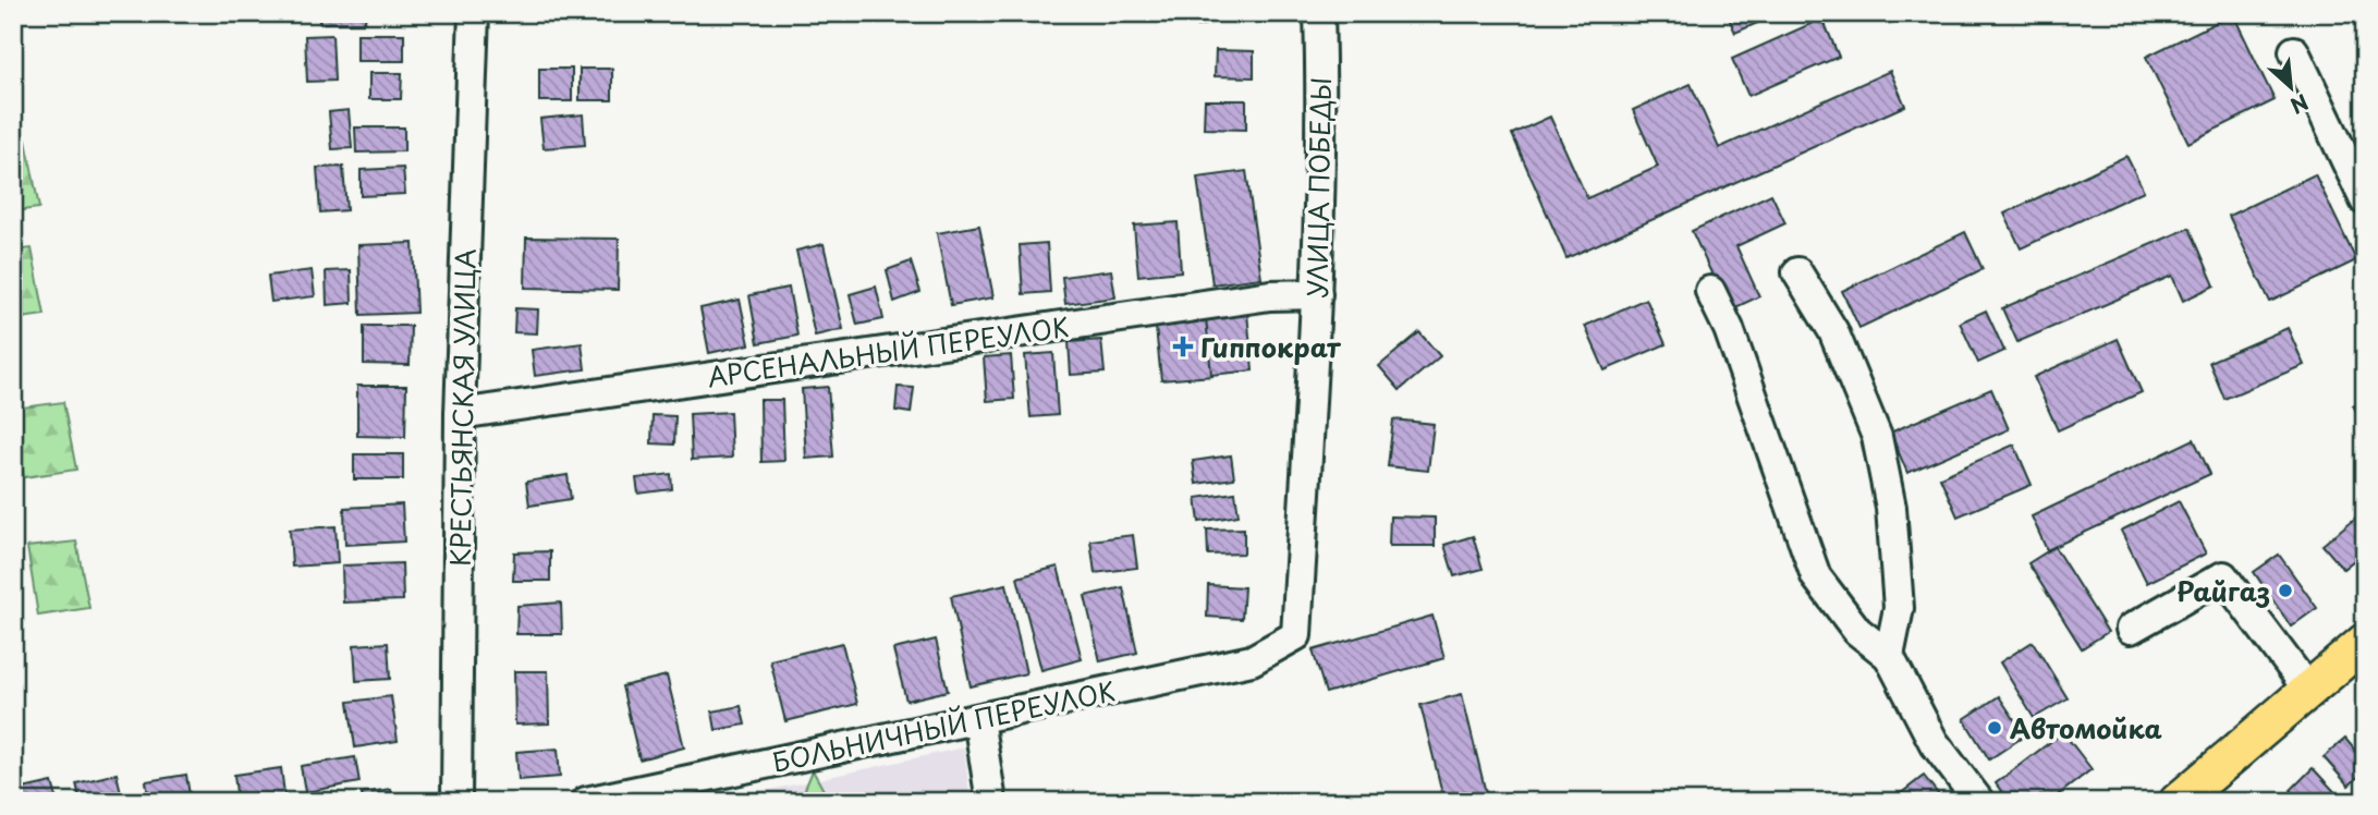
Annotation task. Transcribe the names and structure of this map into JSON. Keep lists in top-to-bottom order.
{
  "streets": {
    "street": [
      "УЛИЦА ПОБЕДЫ",
      "АРСЕНАЛЬНЫЙ ПЕРЕУЛОК",
      "КРЕСТЬЯНСКАЯ УЛИЦА",
      "БОЛЬНИЧНЫЙ ПЕРЕУЛОК"
    ]
  },
  "crossings": [
    ["УЛИЦА ПОБЕДЫ", "АРСЕНАЛЬНЫЙ ПЕРЕУЛОК"],
    ["УЛИЦА ПОБЕДЫ", "БОЛЬНИЧНЫЙ ПЕРЕУЛОК"],
    ["АРСЕНАЛЬНЫЙ ПЕРЕУЛОК", "КРЕСТЬЯНСКАЯ УЛИЦА"]
  ],
  "places": {
    "health": ["Гиппократ"],
    "other": ["Райгаз", "Автомойка"]
  },
  "north": "bottom right"
}
